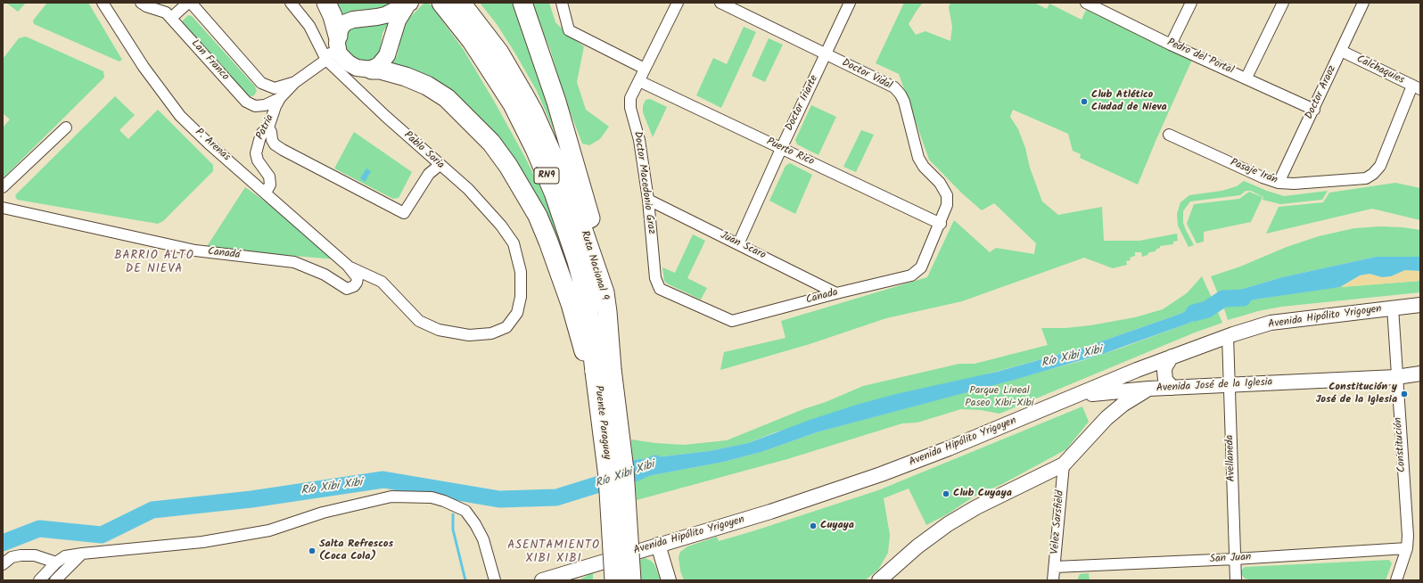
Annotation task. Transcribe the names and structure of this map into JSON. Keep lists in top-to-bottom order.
{
  "streets": {
    "highway": ["RN9", "Ruta Nacional 9", "Puente Paraguay"],
    "main road": ["Avenida Hipólito Yrigoyen", "Avenida José de la Iglesia"],
    "street": [
      "Pedro del Portal",
      "Lan Franco",
      "Calchaquies",
      "Doctor Vidal",
      "Doctor Araoz",
      "Doctor Iriarte",
      "Patria",
      "P. Arenas",
      "Pablo Soria",
      "Puerto Rico",
      "Pasaje Irán",
      "Doctor Macedonio Graz",
      "Juan Scaro",
      "Canadá",
      "Canada",
      "Constitución",
      "Avellaneda",
      "Velez Sarsfield",
      "San Juan"
    ]
  },
  "crossings": [
    ["Pedro del Portal", "Doctor Araoz"],
    ["Lan Franco", "Patria"],
    ["Calchaquies", "Doctor Araoz"],
    ["Calchaquies", "Pasaje Irán"],
    ["Doctor Vidal", "Doctor Iriarte"],
    ["Doctor Vidal", "Canada"],
    ["Doctor Araoz", "Pasaje Irán"],
    ["Doctor Iriarte", "Puerto Rico"],
    ["Doctor Iriarte", "Juan Scaro"],
    ["Patria", "P. Arenas"],
    ["Patria", "Pablo Soria"],
    ["P. Arenas", "Pablo Soria"],
    ["P. Arenas", "Canadá"],
    ["Pablo Soria", "Canadá"],
    ["Puerto Rico", "Doctor Macedonio Graz"],
    ["Puerto Rico", "Canada"],
    ["Doctor Macedonio Graz", "Juan Scaro"],
    ["Doctor Macedonio Graz", "Canada"],
    ["Juan Scaro", "Canada"],
    ["Ruta Nacional 9", "Puente Paraguay"],
    ["Avenida Hipólito Yrigoyen", "Constitución"],
    ["Avenida Hipólito Yrigoyen", "Avellaneda"],
    ["Avenida José de la Iglesia", "Constitución"],
    ["Avenida José de la Iglesia", "Avellaneda"],
    ["Avenida José de la Iglesia", "Velez Sarsfield"],
    ["Constitución", "San Juan"],
    ["Avellaneda", "San Juan"],
    ["Velez Sarsfield", "San Juan"]
  ],
  "districts": ["BARRIO ALTO DE NIEVA", "ASENTAMIENTO XIBI XIBI"],
  "water": ["Río Xibi Xibi"],
  "parks": ["Parque Lineal Paseo Xibi-Xibi"],
  "places": [
    "Club Atlético Ciudad de Nieva",
    "Constitución y José de la Iglesia",
    "Club Cuyaya",
    "Cuyaya",
    "Salta Refrescos (Coca Cola)"
  ]
}
